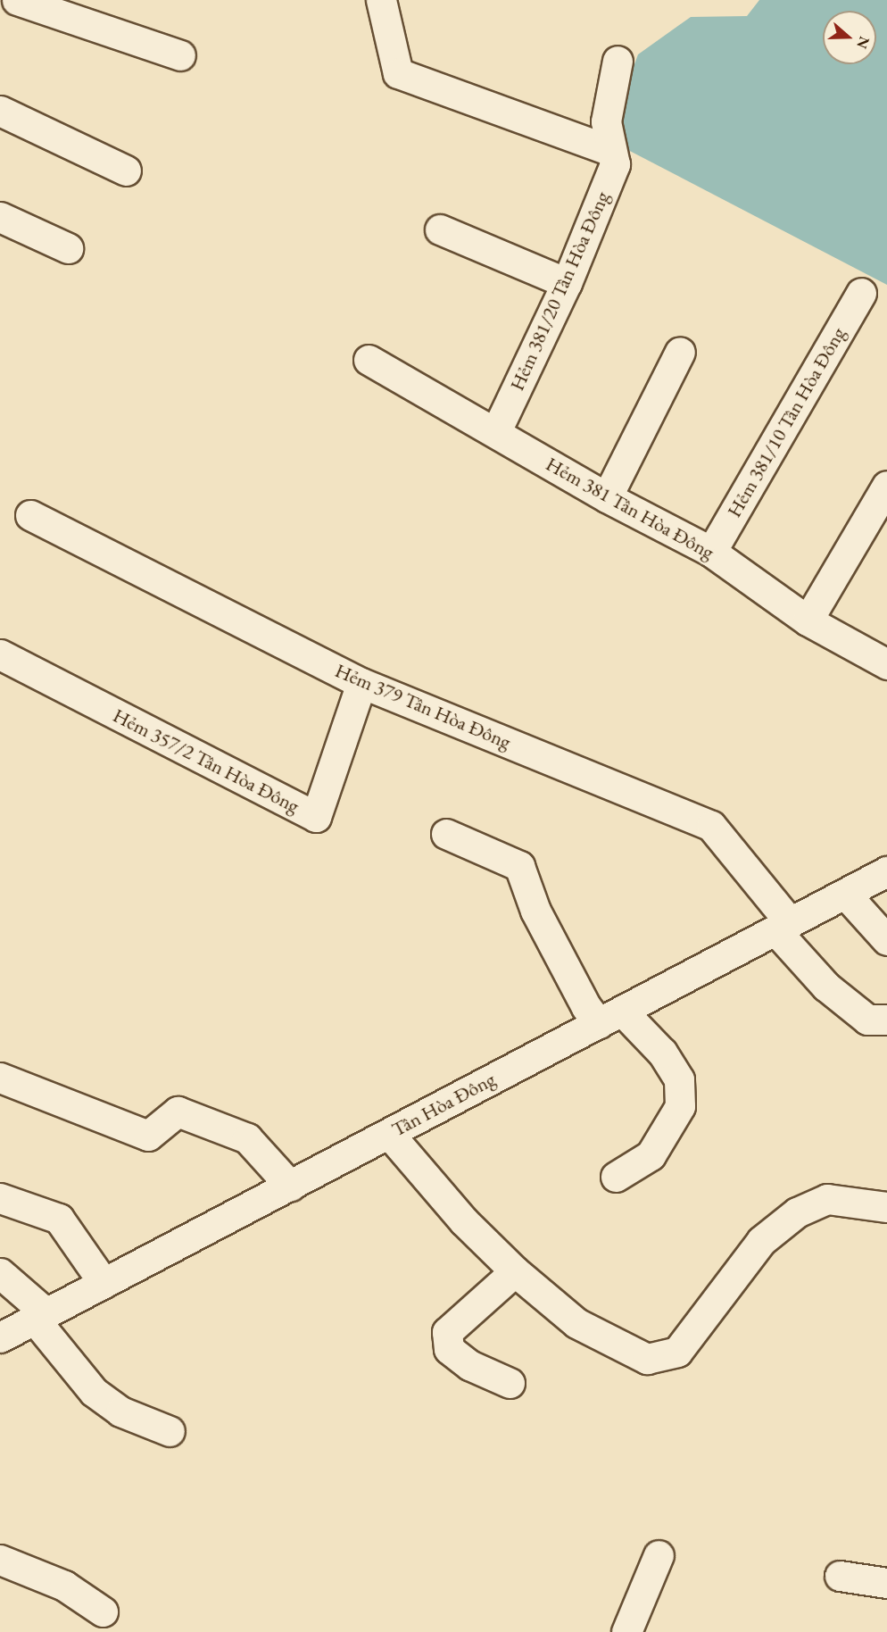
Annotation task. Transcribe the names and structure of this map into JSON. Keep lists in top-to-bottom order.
{
  "streets": {
    "street": [
      "Hẻm 381/20 Tân Hòa Đông",
      "Hẻm 381/10 Tân Hòa Đông",
      "Hẻm 381 Tân Hòa Đông",
      "Hẻm 379 Tân Hòa Đông",
      "Hẻm 357/2 Tân Hòa Đông",
      "Tân Hòa Đông"
    ]
  },
  "crossings": [
    ["Hẻm 381/20 Tân Hòa Đông", "Hẻm 381 Tân Hòa Đông"],
    ["Hẻm 381/10 Tân Hòa Đông", "Hẻm 381 Tân Hòa Đông"],
    ["Hẻm 379 Tân Hòa Đông", "Hẻm 357/2 Tân Hòa Đông"],
    ["Hẻm 379 Tân Hòa Đông", "Tân Hòa Đông"]
  ],
  "north": "right"
}
